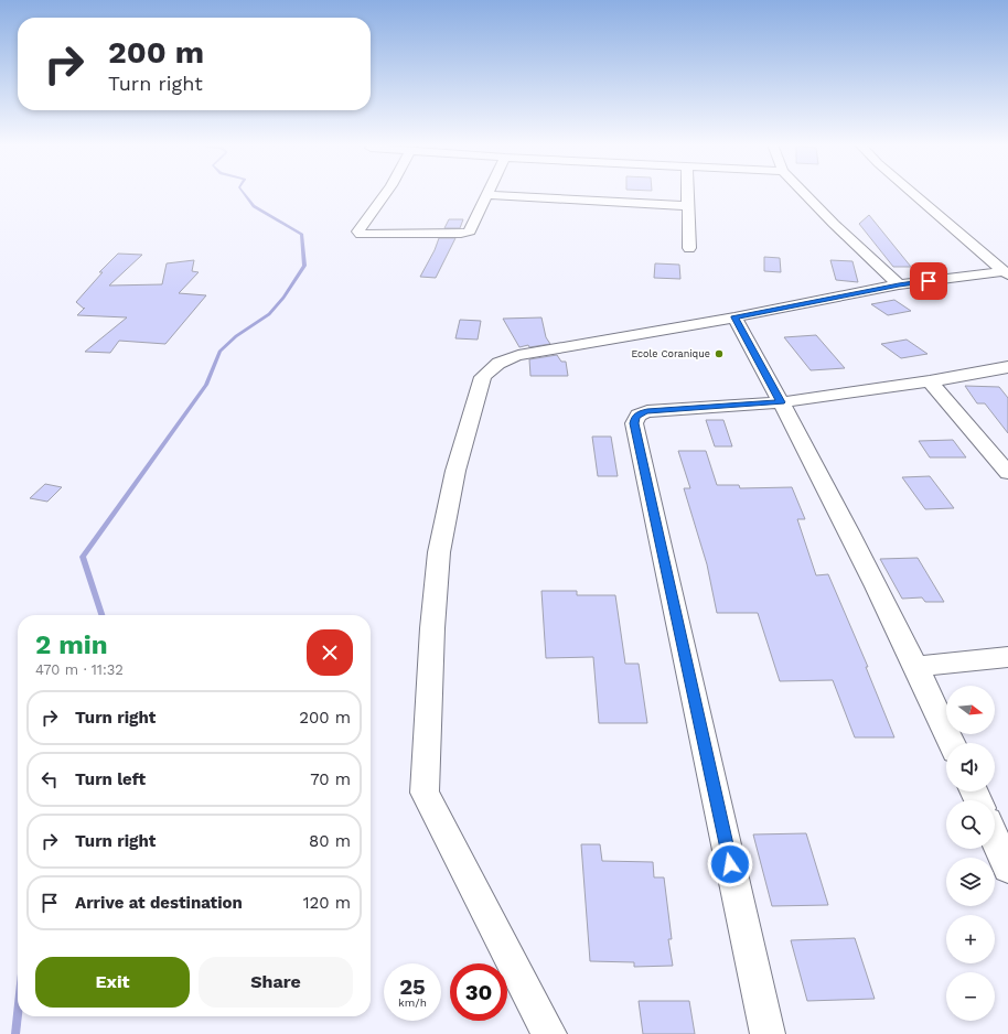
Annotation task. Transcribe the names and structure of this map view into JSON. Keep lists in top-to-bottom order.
{
  "places": ["Ecole Coranique"],
  "north": "right",
  "page": {
    "turn": ["200 m", "Turn right"],
    "heading": ["2 min", "470 m · 11:32"],
    "map_buttons": ["+", "−"],
    "list": [
      {
        "name": "Turn right",
        "value": "200 m"
      },
      {
        "name": "Turn left",
        "value": "70 m"
      },
      {
        "name": "Turn right",
        "value": "80 m"
      },
      {
        "name": "Arrive at destination",
        "value": "120 m"
      }
    ],
    "buttons": ["Exit", "Share"],
    "speed": "25 km/h",
    "limit": "30"
  }
}
